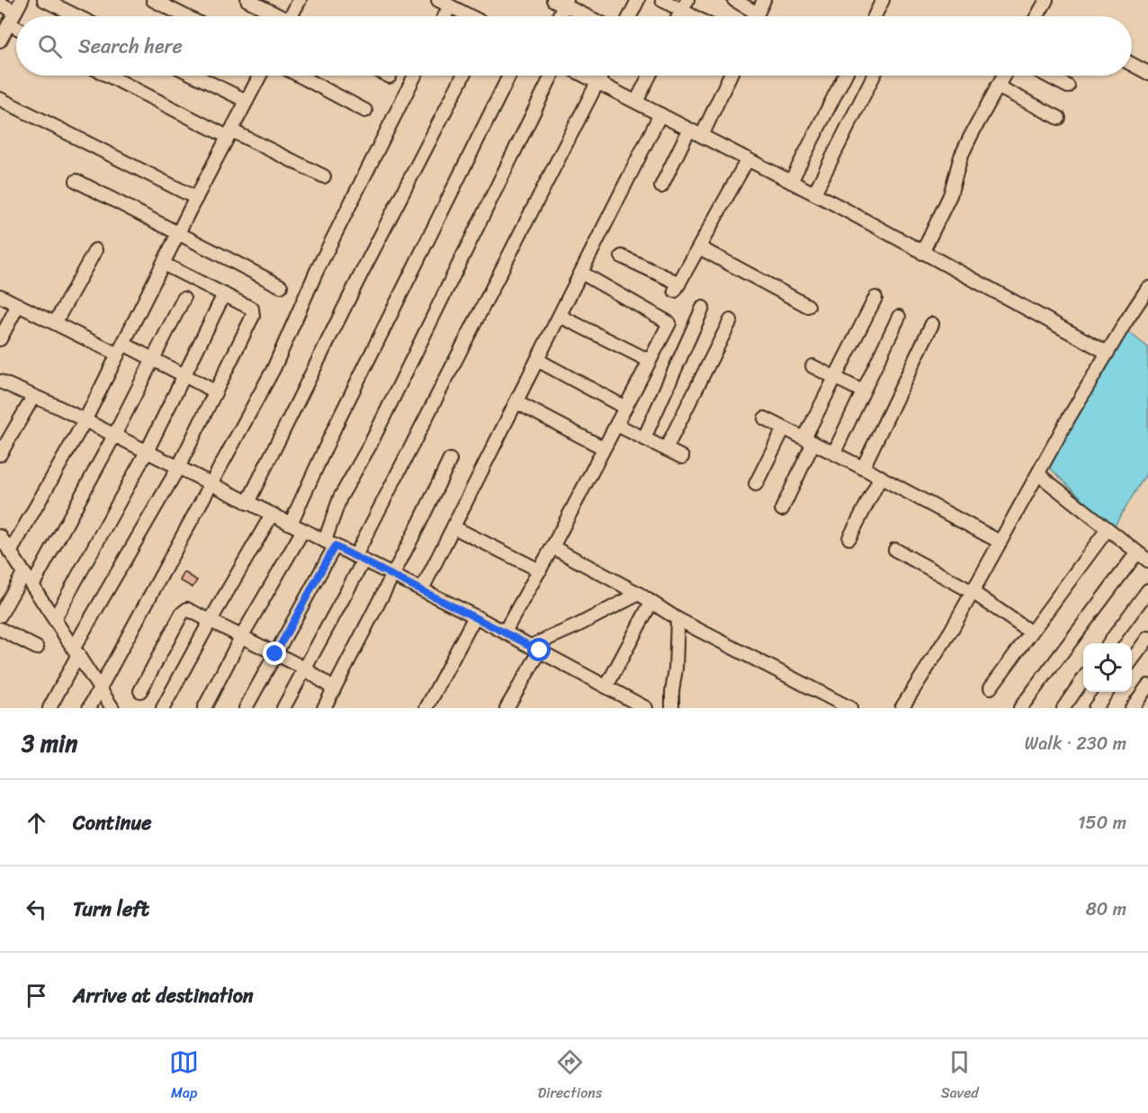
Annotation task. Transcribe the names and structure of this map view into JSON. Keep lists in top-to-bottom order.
{
  "page": {
    "search": "Search here",
    "heading": ["3 min", "Walk · 230 m"],
    "list": [
      ["Continue", "150 m"],
      ["Turn left", "80 m"],
      "Arrive at destination"
    ],
    "nav": ["Map", "Directions", "Saved"]
  }
}
